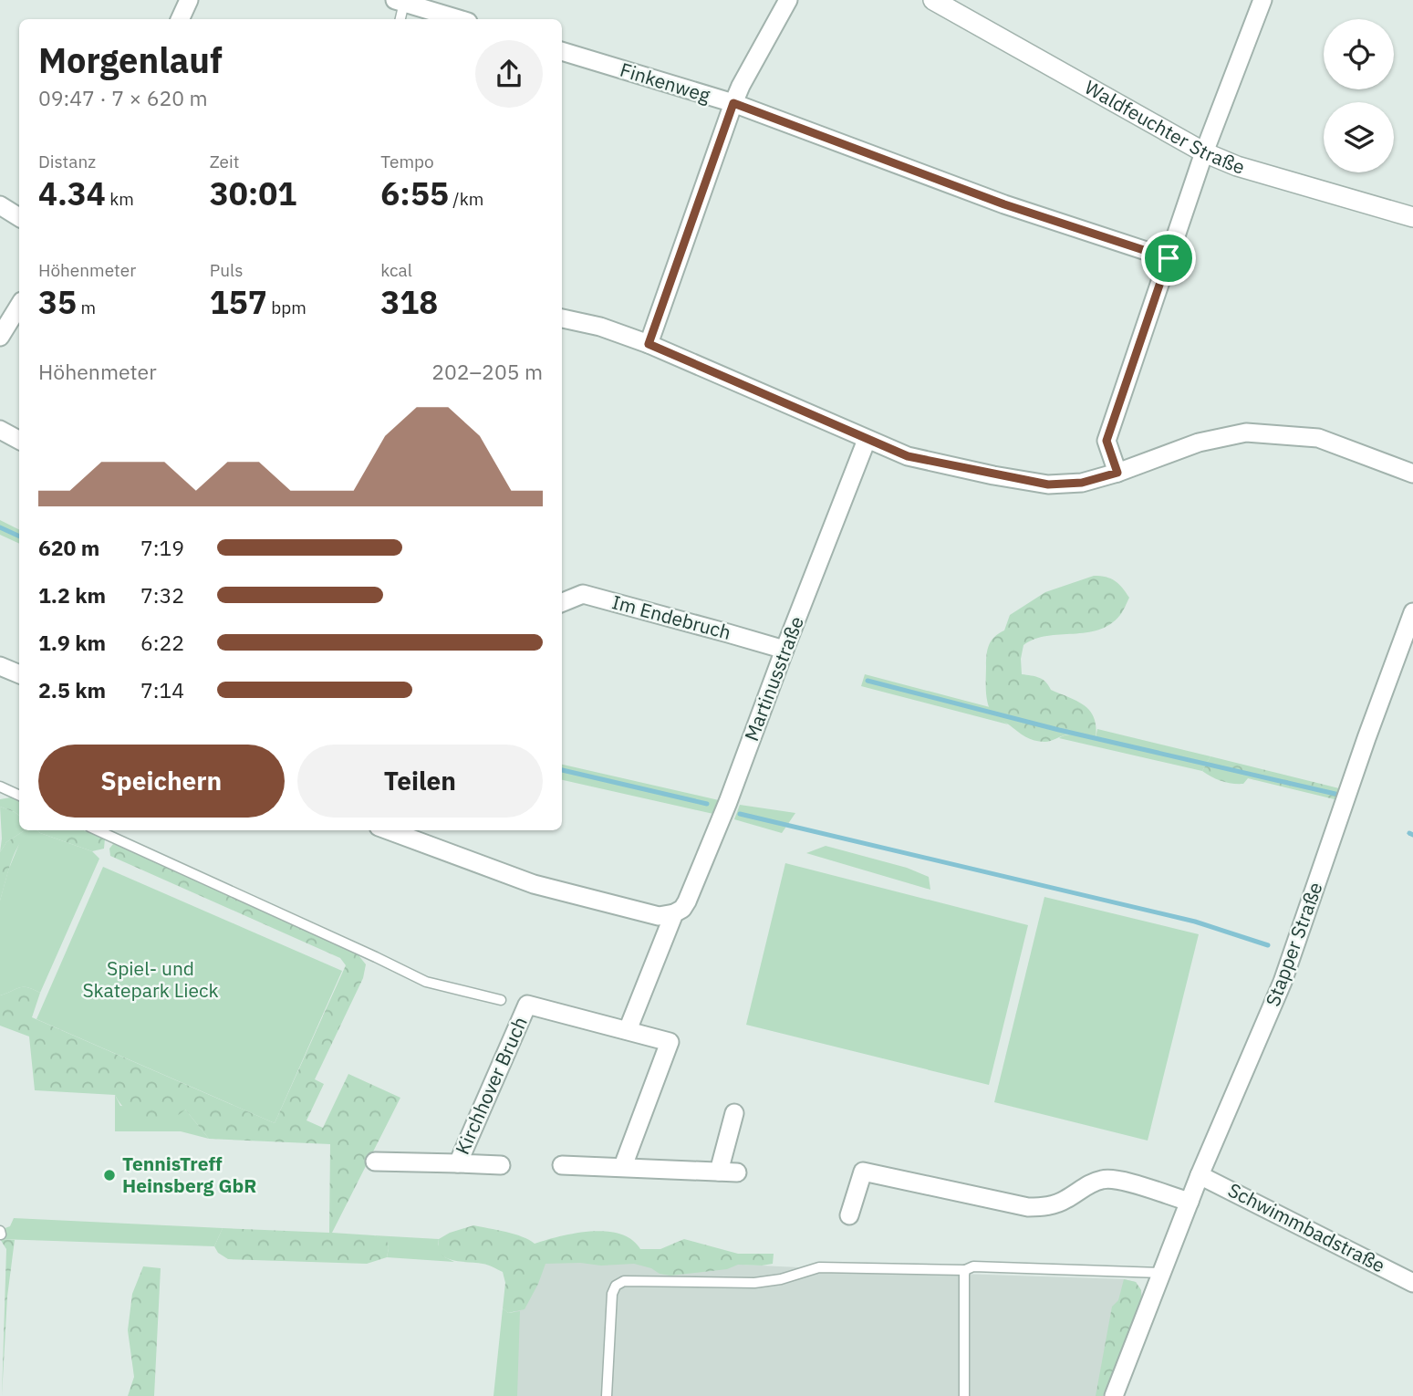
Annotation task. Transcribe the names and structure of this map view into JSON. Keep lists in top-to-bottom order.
{
  "streets": {
    "street": [
      "Finkenweg",
      "Waldfeuchter Straße",
      "Im Endebruch",
      "Martinusstraße",
      "Stapper Straße",
      "Kirchhover Bruch",
      "Schwimmbadstraße"
    ]
  },
  "crossings": [
    ["Im Endebruch", "Martinusstraße"],
    ["Martinusstraße", "Kirchhover Bruch"],
    ["Stapper Straße", "Schwimmbadstraße"]
  ],
  "parks": ["Spiel- und Skatepark Lieck"],
  "places": ["TennisTreff Heinsberg GbR"],
  "page": {
    "heading": ["Morgenlauf", "09:47 · 7 × 620 m"],
    "stats": [
      ["Distanz", "4.34 km"],
      ["Zeit", "30:01"],
      ["Tempo", "6:55 /km"],
      ["Höhenmeter", "35 m"],
      ["Puls", "157 bpm"],
      ["kcal", "318"]
    ],
    "chart": ["Höhenmeter", "202–205 m"],
    "list": [
      {
        "name": "620 m",
        "note": "7:19"
      },
      {
        "name": "1.2 km",
        "note": "7:32"
      },
      {
        "name": "1.9 km",
        "note": "6:22"
      },
      {
        "name": "2.5 km",
        "note": "7:14"
      }
    ],
    "buttons": ["Speichern", "Teilen"]
  }
}
